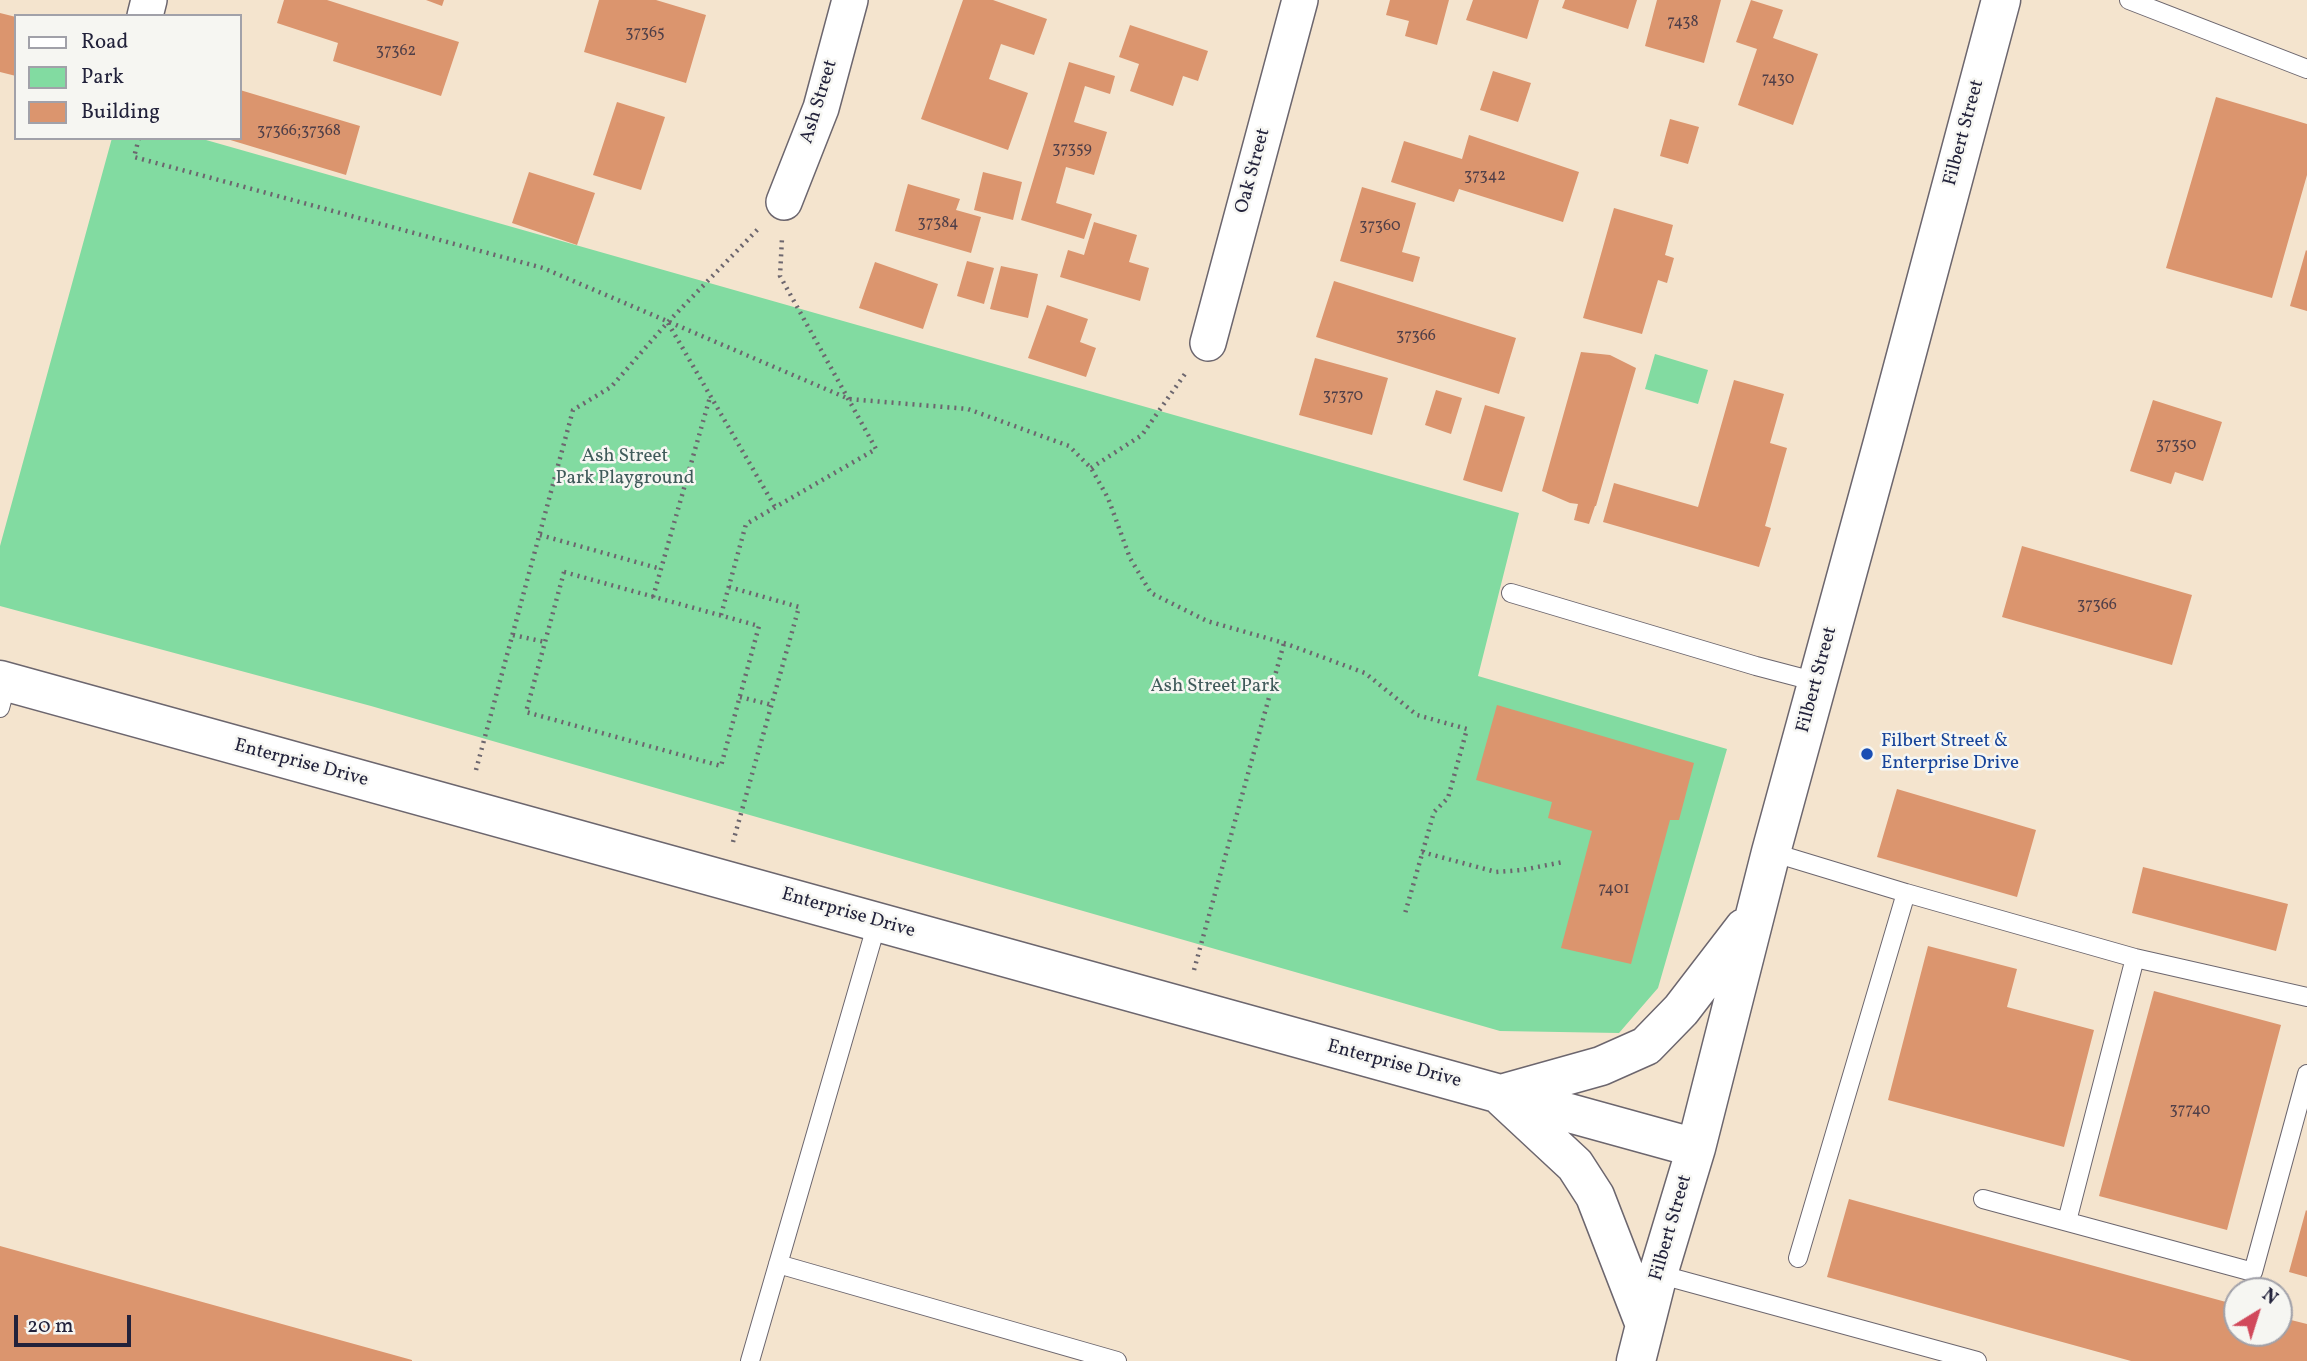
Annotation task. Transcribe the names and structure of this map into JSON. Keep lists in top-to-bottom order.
{
  "streets": {
    "street": [
      "Ash Street",
      "Filbert Street",
      "Oak Street",
      "Enterprise Drive"
    ]
  },
  "crossings": [
    ["Filbert Street", "Enterprise Drive"]
  ],
  "parks": ["Ash Street Park Playground", "Ash Street Park"],
  "places": ["Filbert Street & Enterprise Drive"],
  "house_numbers": [
    "7438",
    "37365",
    "37362",
    "7430",
    "37366;37368",
    "37359",
    "37342",
    "37384",
    "37360",
    "37366",
    "37370",
    "37350",
    "37366",
    "7401",
    "37740"
  ],
  "legend": ["Road", "Park", "Building"],
  "scale_bar": "20 m",
  "north": "top right"
}
